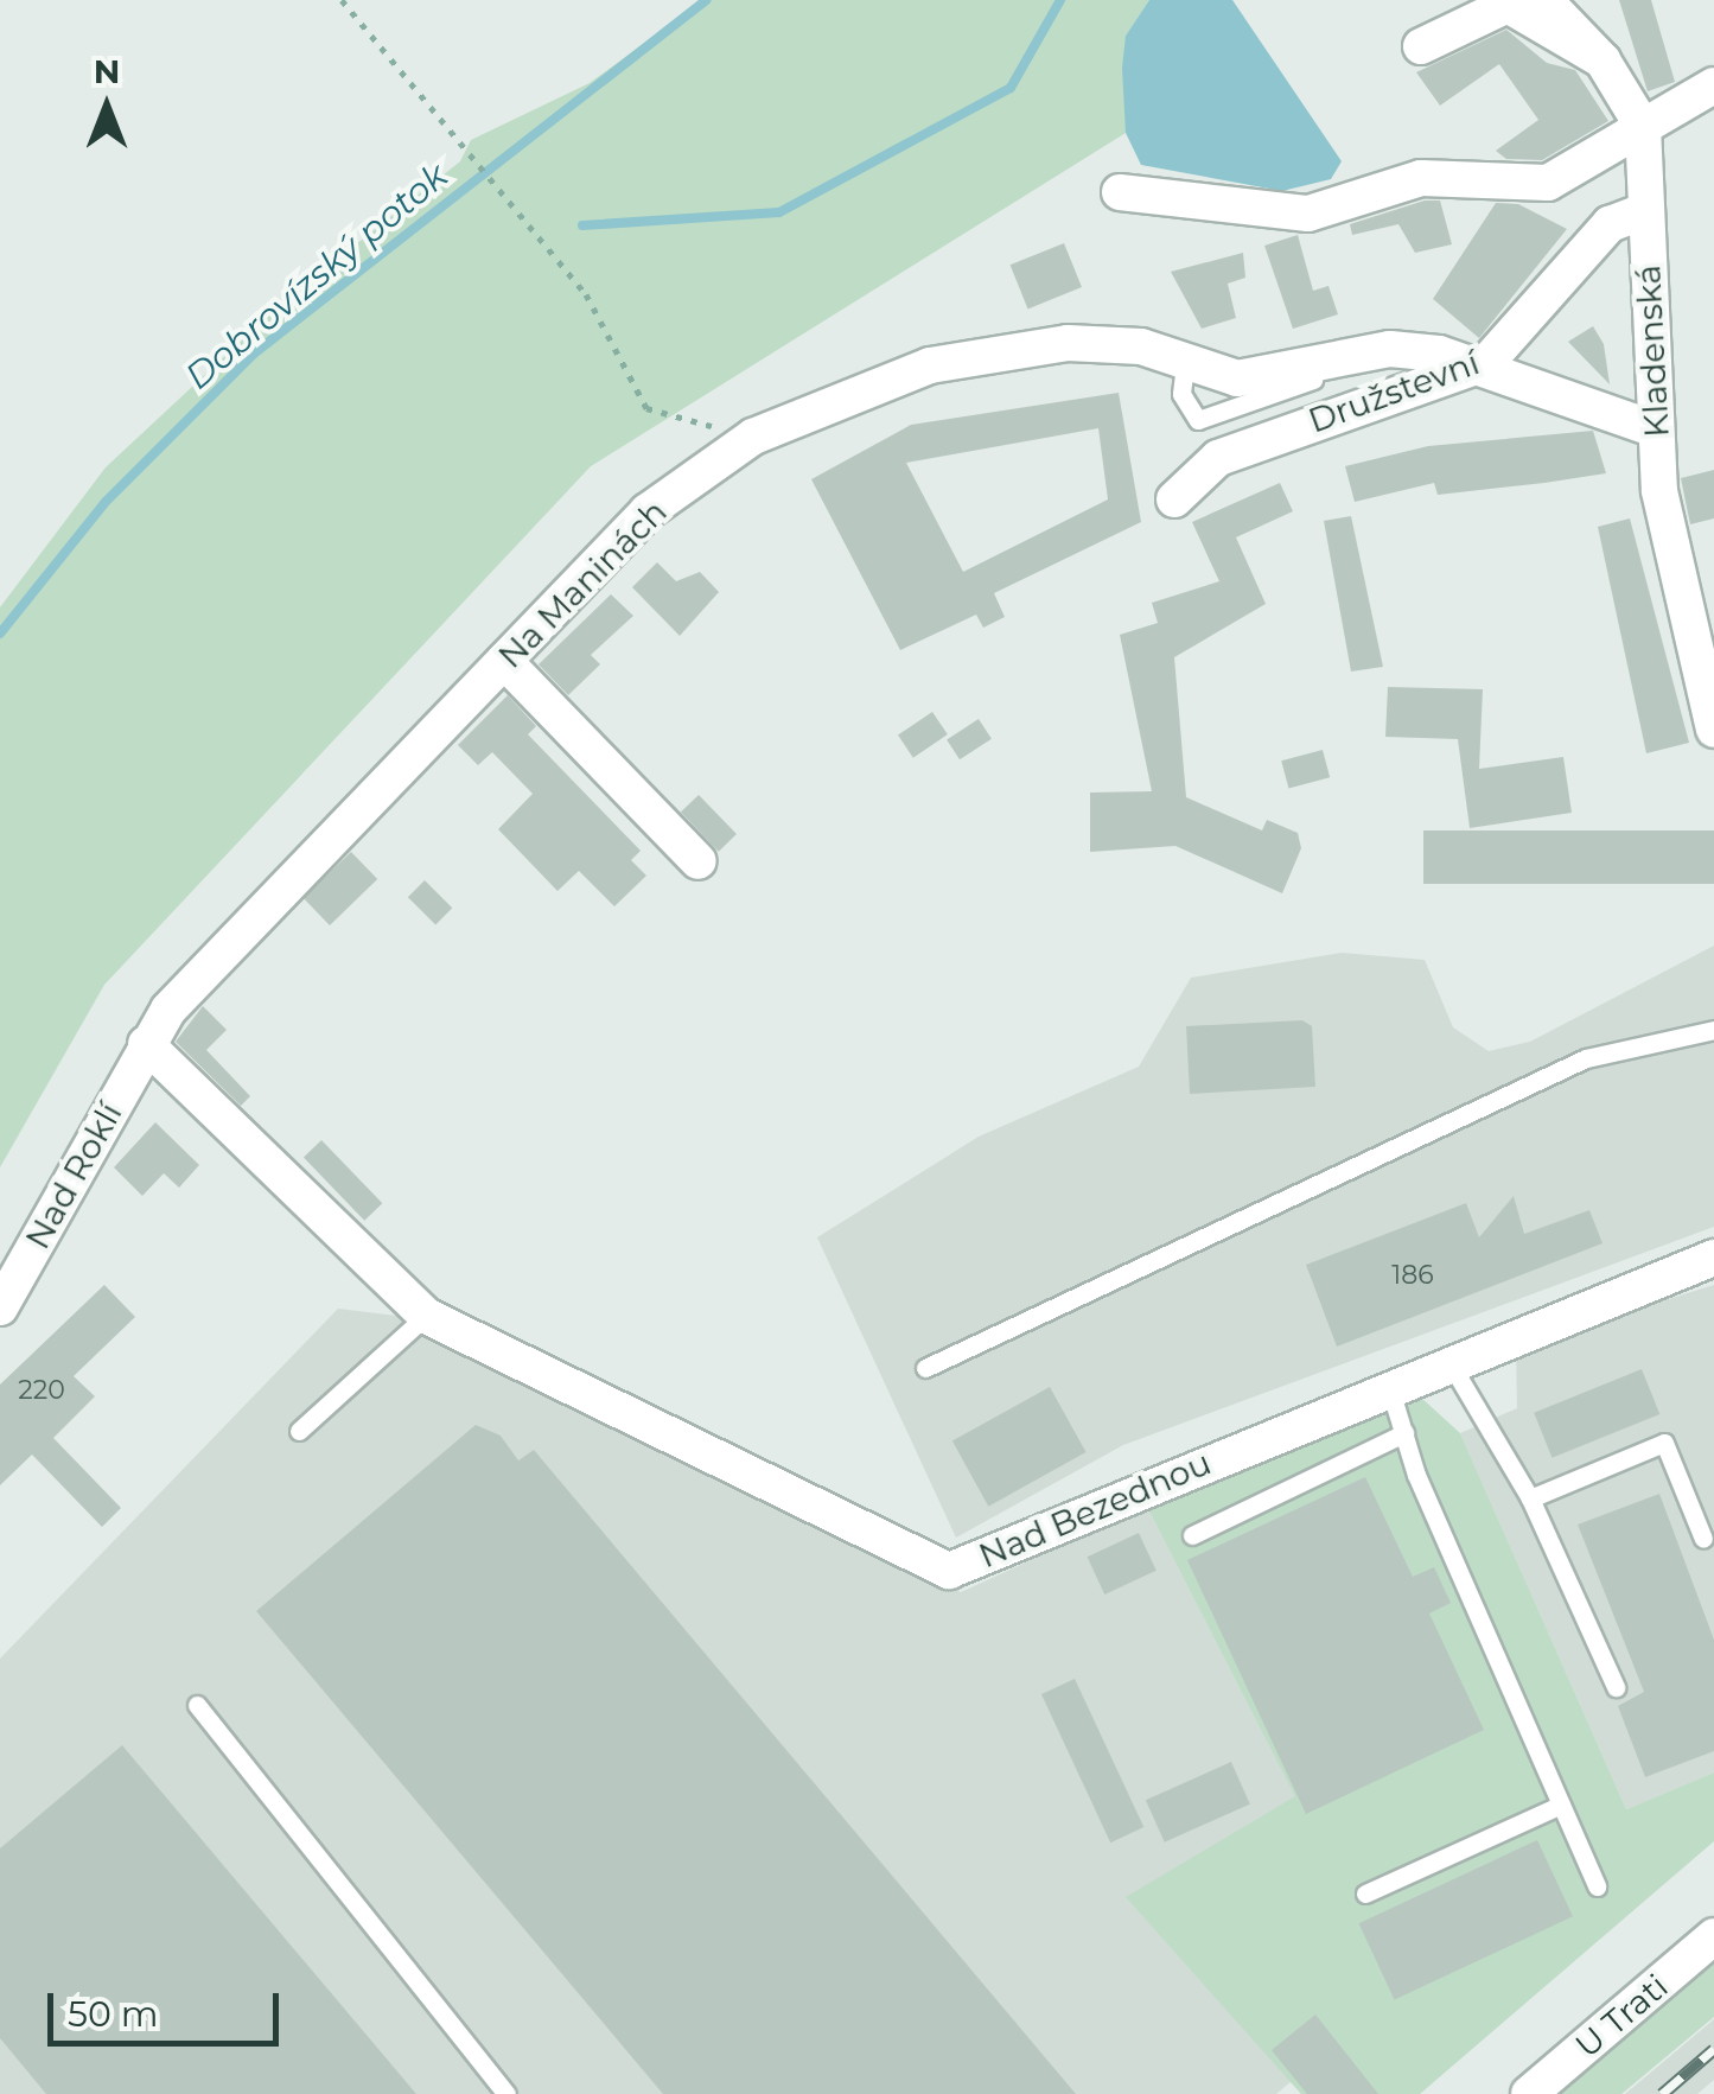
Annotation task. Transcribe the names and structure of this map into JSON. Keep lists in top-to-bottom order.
{
  "streets": {
    "street": [
      "Kladenská",
      "Družstevní",
      "Na Maninách",
      "Nad Roklí",
      "Nad Bezednou",
      "U Trati"
    ]
  },
  "crossings": [
    ["Kladenská", "Družstevní"],
    ["Kladenská", "Na Maninách"],
    ["Družstevní", "Na Maninách"],
    ["Na Maninách", "Nad Roklí"],
    ["Na Maninách", "Nad Bezednou"],
    ["Nad Roklí", "Nad Bezednou"]
  ],
  "water": ["Dobrovízský potok"],
  "house_numbers": ["186", "220"],
  "scale_bar": "50 m",
  "north": "top"
}
